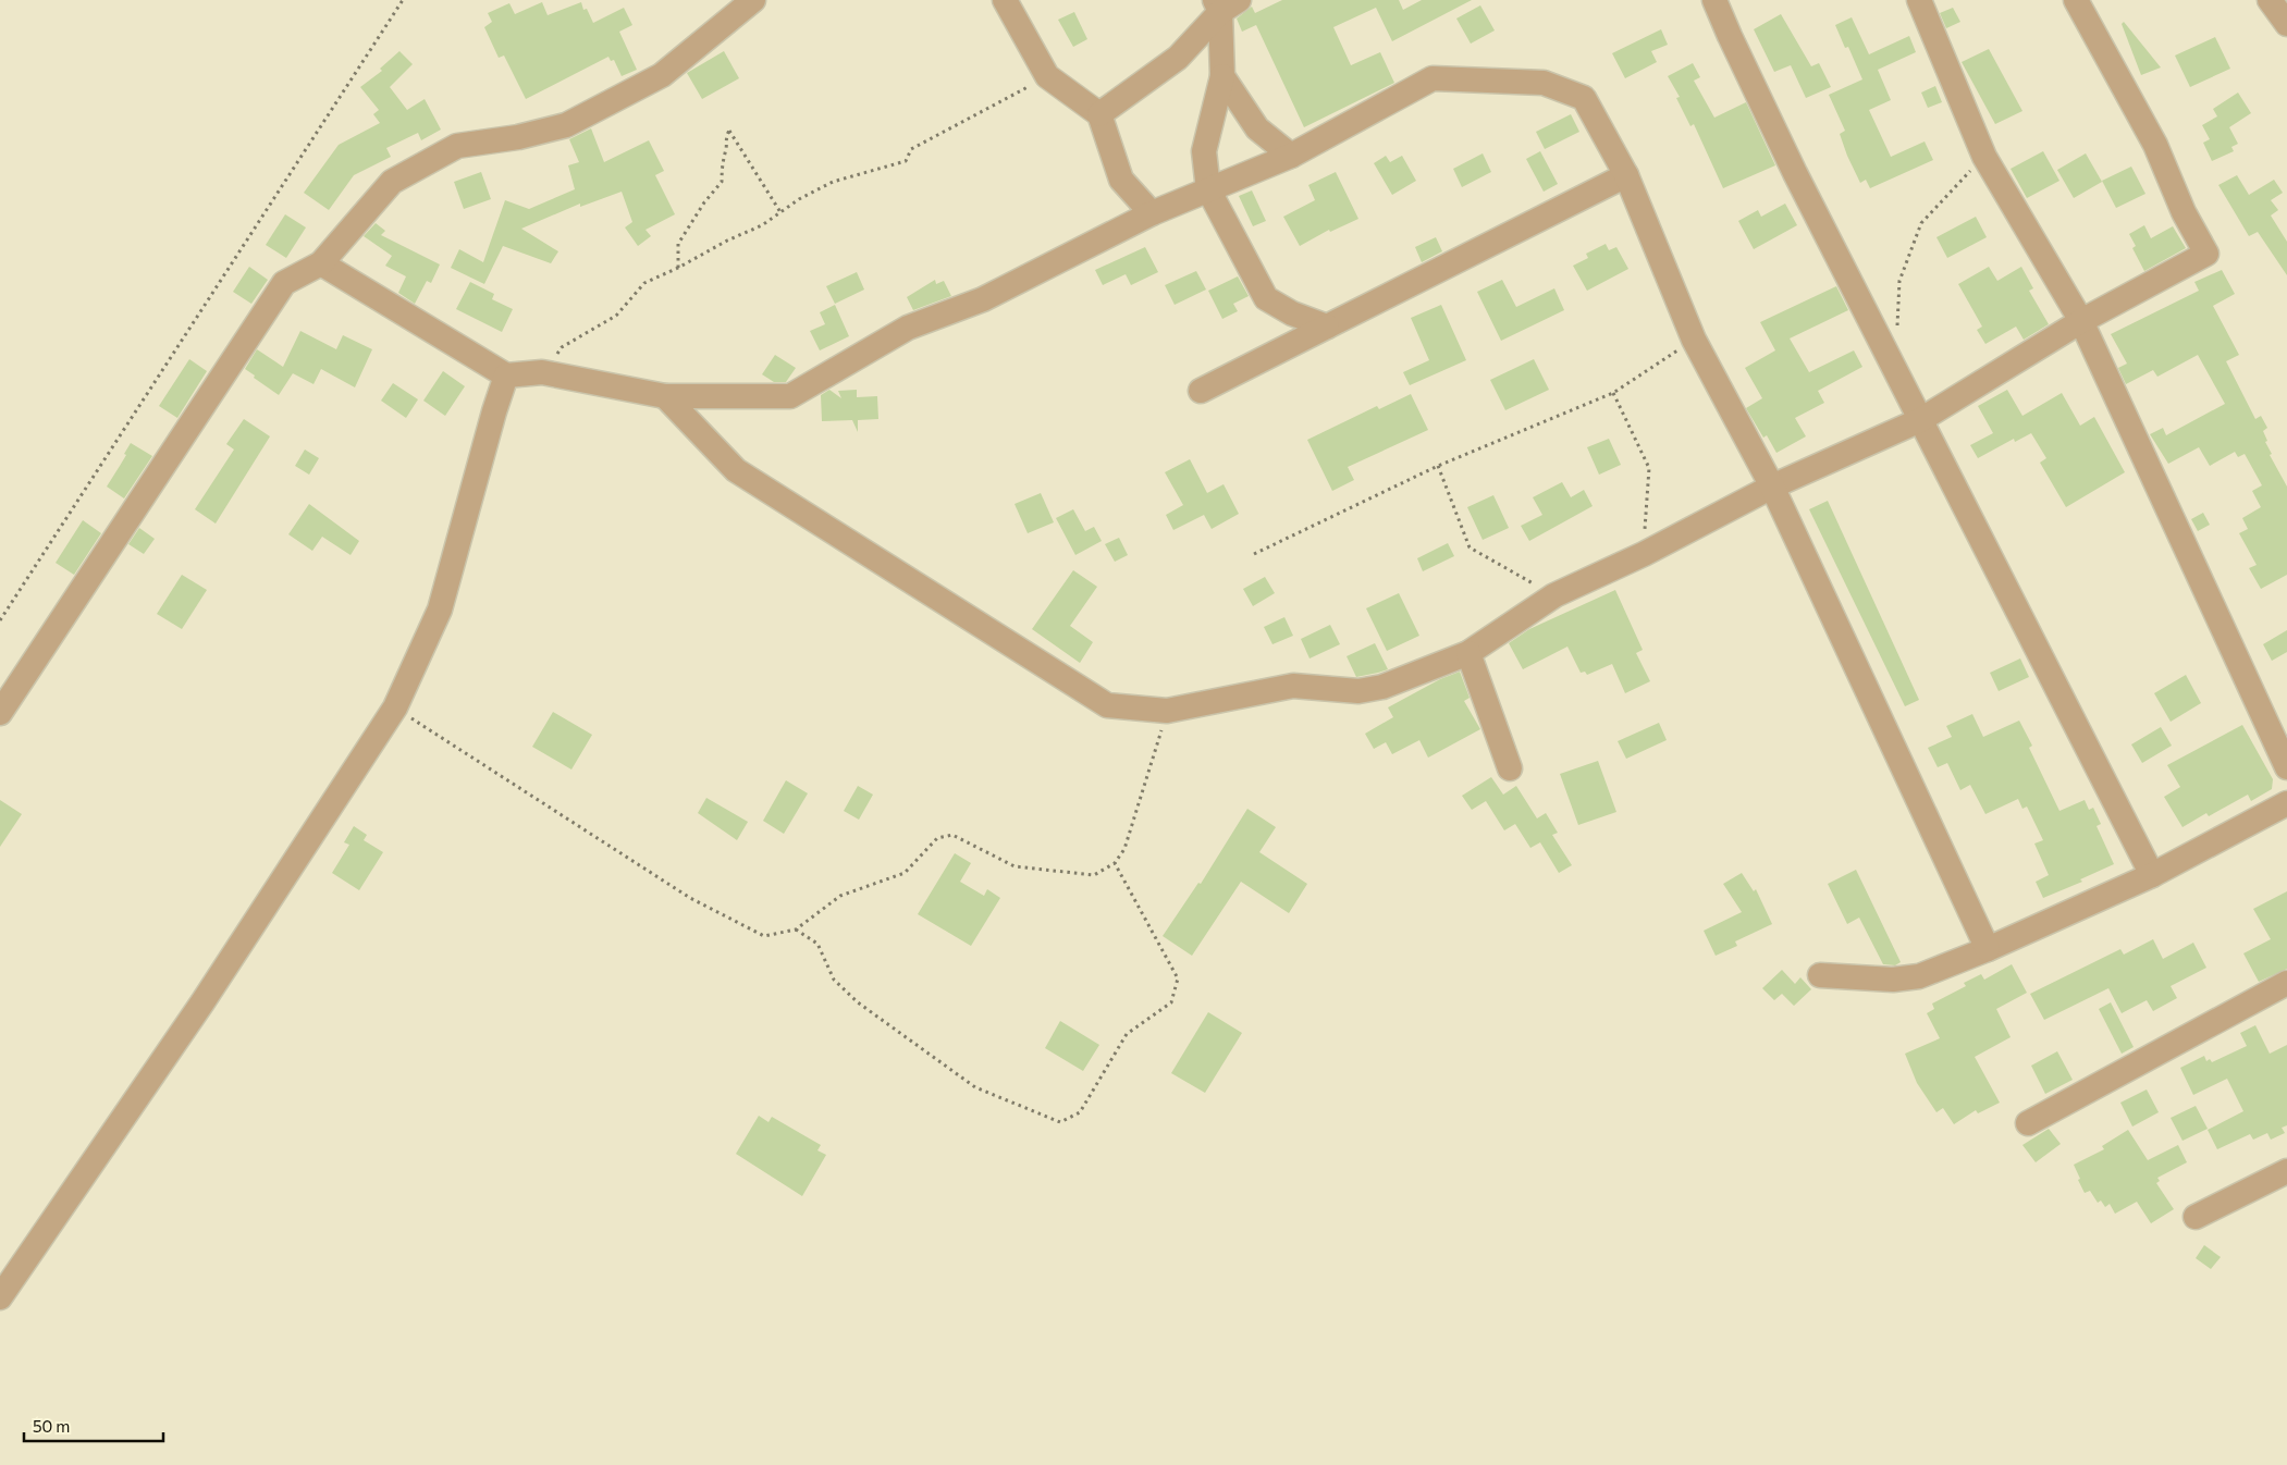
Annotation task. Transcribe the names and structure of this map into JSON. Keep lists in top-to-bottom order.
{
  "scale_bar": "50 m"
}
